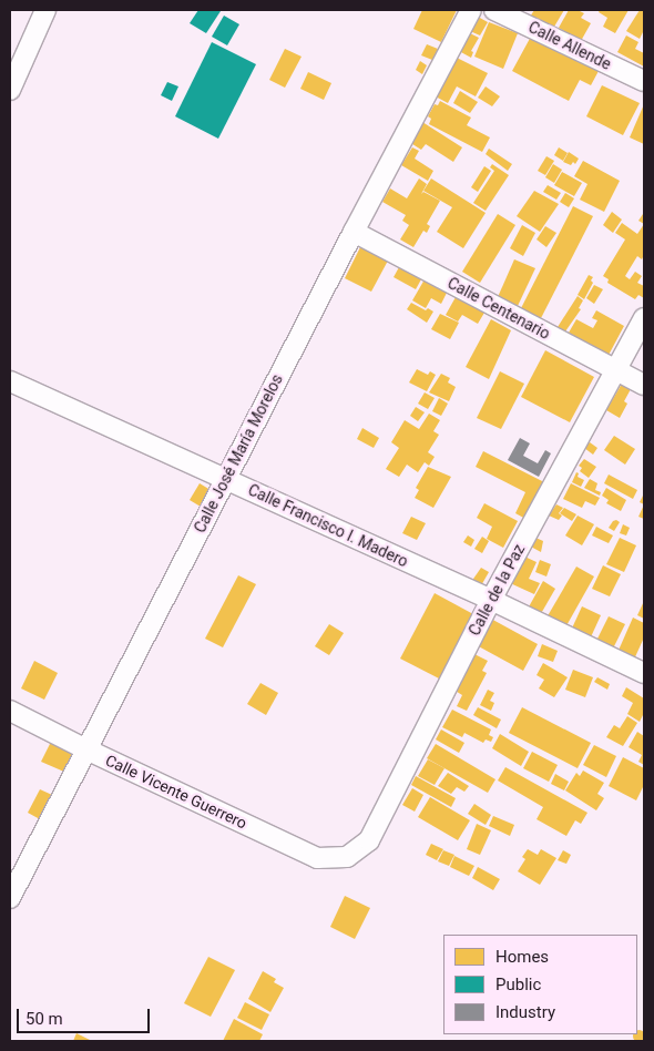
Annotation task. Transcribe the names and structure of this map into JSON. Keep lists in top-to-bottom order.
{
  "streets": {
    "street": [
      "Calle Allende",
      "Calle Centenario",
      "Calle José María Morelos",
      "Calle Francisco I. Madero",
      "Calle de la Paz",
      "Calle Vicente Guerrero"
    ]
  },
  "crossings": [
    ["Calle Centenario", "Calle José María Morelos"],
    ["Calle Centenario", "Calle de la Paz"],
    ["Calle José María Morelos", "Calle Francisco I. Madero"],
    ["Calle José María Morelos", "Calle Vicente Guerrero"],
    ["Calle Francisco I. Madero", "Calle de la Paz"],
    ["Calle de la Paz", "Calle Vicente Guerrero"]
  ],
  "legend": ["Homes", "Public", "Industry"],
  "scale_bar": "50 m"
}
